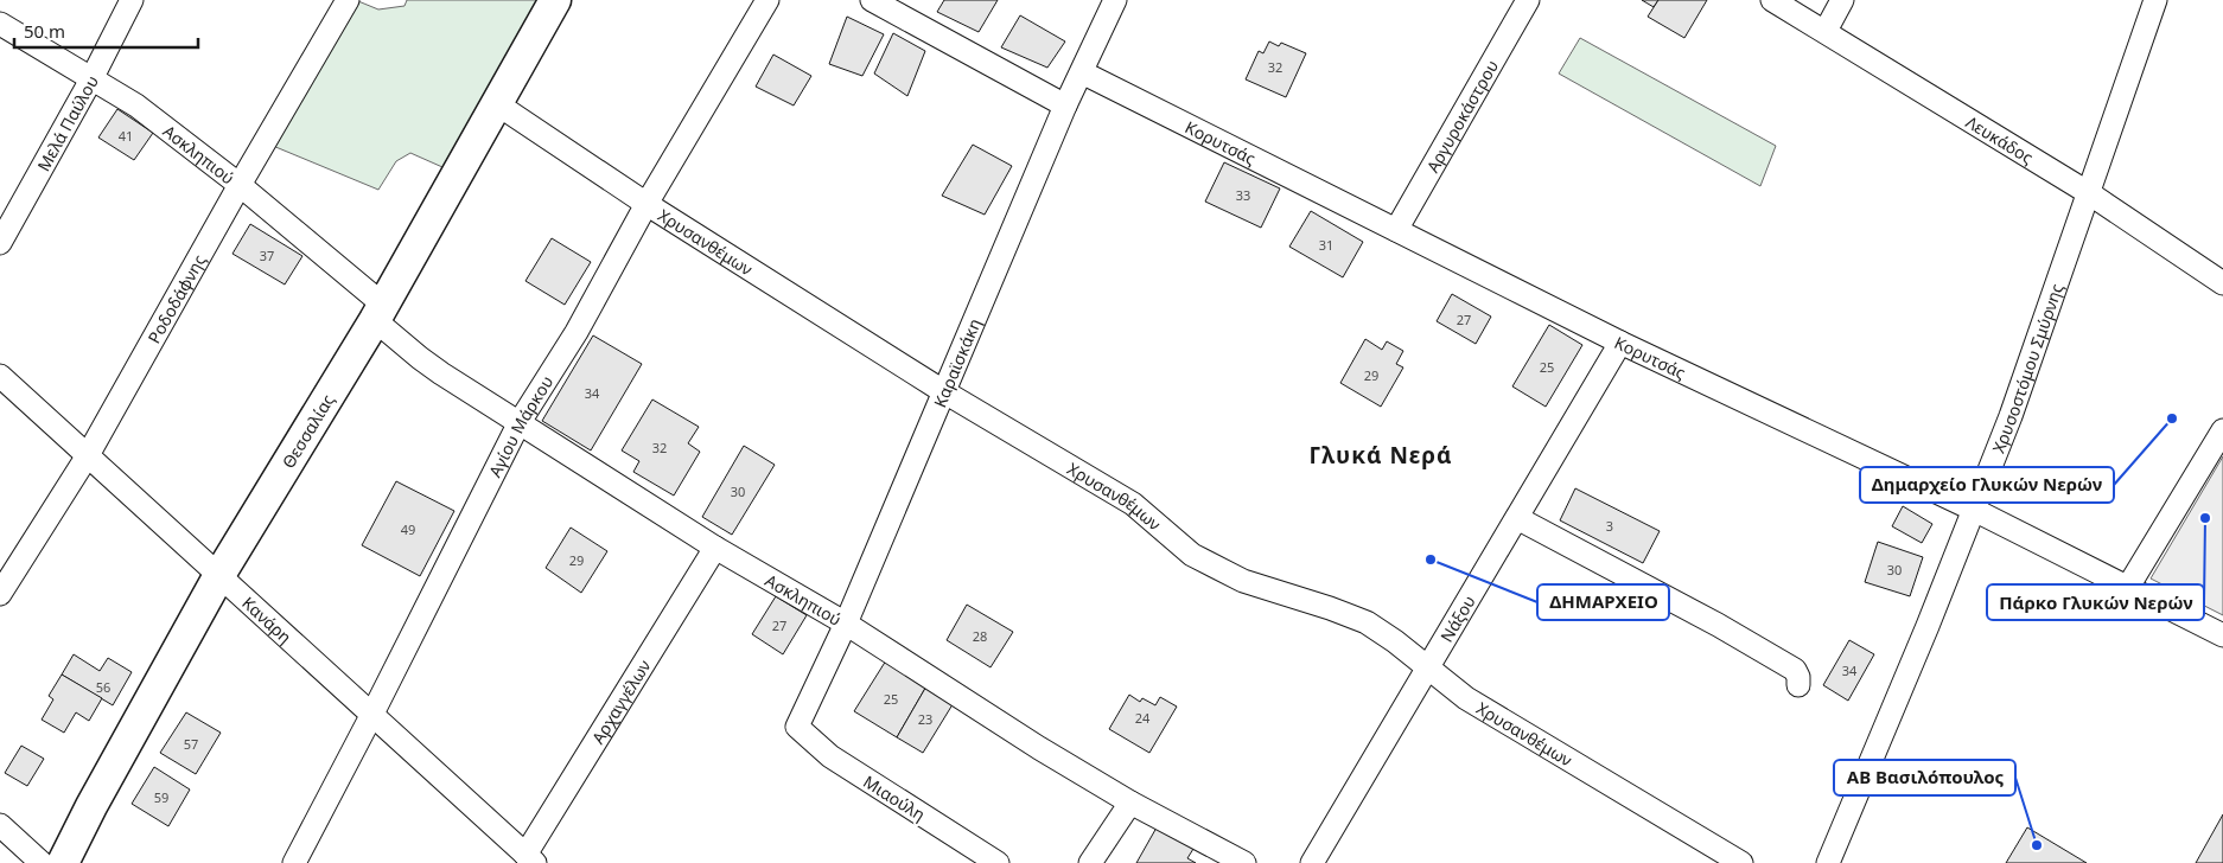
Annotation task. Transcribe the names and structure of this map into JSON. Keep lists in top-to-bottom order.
{
  "streets": {
    "street": [
      "Αργυροκάστρου",
      "Μελά Παύλου",
      "Λευκάδος",
      "Κορυτσάς",
      "Ασκληπιού",
      "Χρυσανθέμων",
      "Ροδοδάφνης",
      "Καραϊσκάκη",
      "Χρυσοστόμου Σμύρνης",
      "Αγίου Μάρκου",
      "Θεσσαλίας",
      "Κανάρη",
      "Νάξου",
      "Αρχαγγέλων",
      "Μιαούλη"
    ]
  },
  "crossings": [
    ["Αργυροκάστρου", "Κορυτσάς"],
    ["Μελά Παύλου", "Ασκληπιού"],
    ["Λευκάδος", "Χρυσοστόμου Σμύρνης"],
    ["Κορυτσάς", "Καραϊσκάκη"],
    ["Κορυτσάς", "Χρυσοστόμου Σμύρνης"],
    ["Κορυτσάς", "Νάξου"],
    ["Ασκληπιού", "Ροδοδάφνης"],
    ["Ασκληπιού", "Καραϊσκάκη"],
    ["Ασκληπιού", "Αγίου Μάρκου"],
    ["Ασκληπιού", "Θεσσαλίας"],
    ["Ασκληπιού", "Αρχαγγέλων"],
    ["Χρυσανθέμων", "Καραϊσκάκη"],
    ["Χρυσανθέμων", "Αγίου Μάρκου"],
    ["Χρυσανθέμων", "Θεσσαλίας"],
    ["Χρυσανθέμων", "Νάξου"],
    ["Ροδοδάφνης", "Κανάρη"],
    ["Καραϊσκάκη", "Μιαούλη"],
    ["Αγίου Μάρκου", "Κανάρη"],
    ["Θεσσαλίας", "Κανάρη"],
    ["Κανάρη", "Αρχαγγέλων"]
  ],
  "districts": ["Γλυκά Νερά"],
  "places": [
    "Δημαρχείο Γλυκών Νερών",
    "Πάρκο Γλυκών Νερών",
    "ΔΗΜΑΡΧΕΙΟ",
    "ΑΒ Βασιλόπουλος"
  ],
  "house_numbers": [
    "32",
    "41",
    "33",
    "31",
    "37",
    "27",
    "25",
    "29",
    "34",
    "32",
    "30",
    "3",
    "49",
    "29",
    "30",
    "27",
    "28",
    "34",
    "56",
    "25",
    "24",
    "23",
    "57",
    "59"
  ],
  "scale_bar": "50 m"
}
